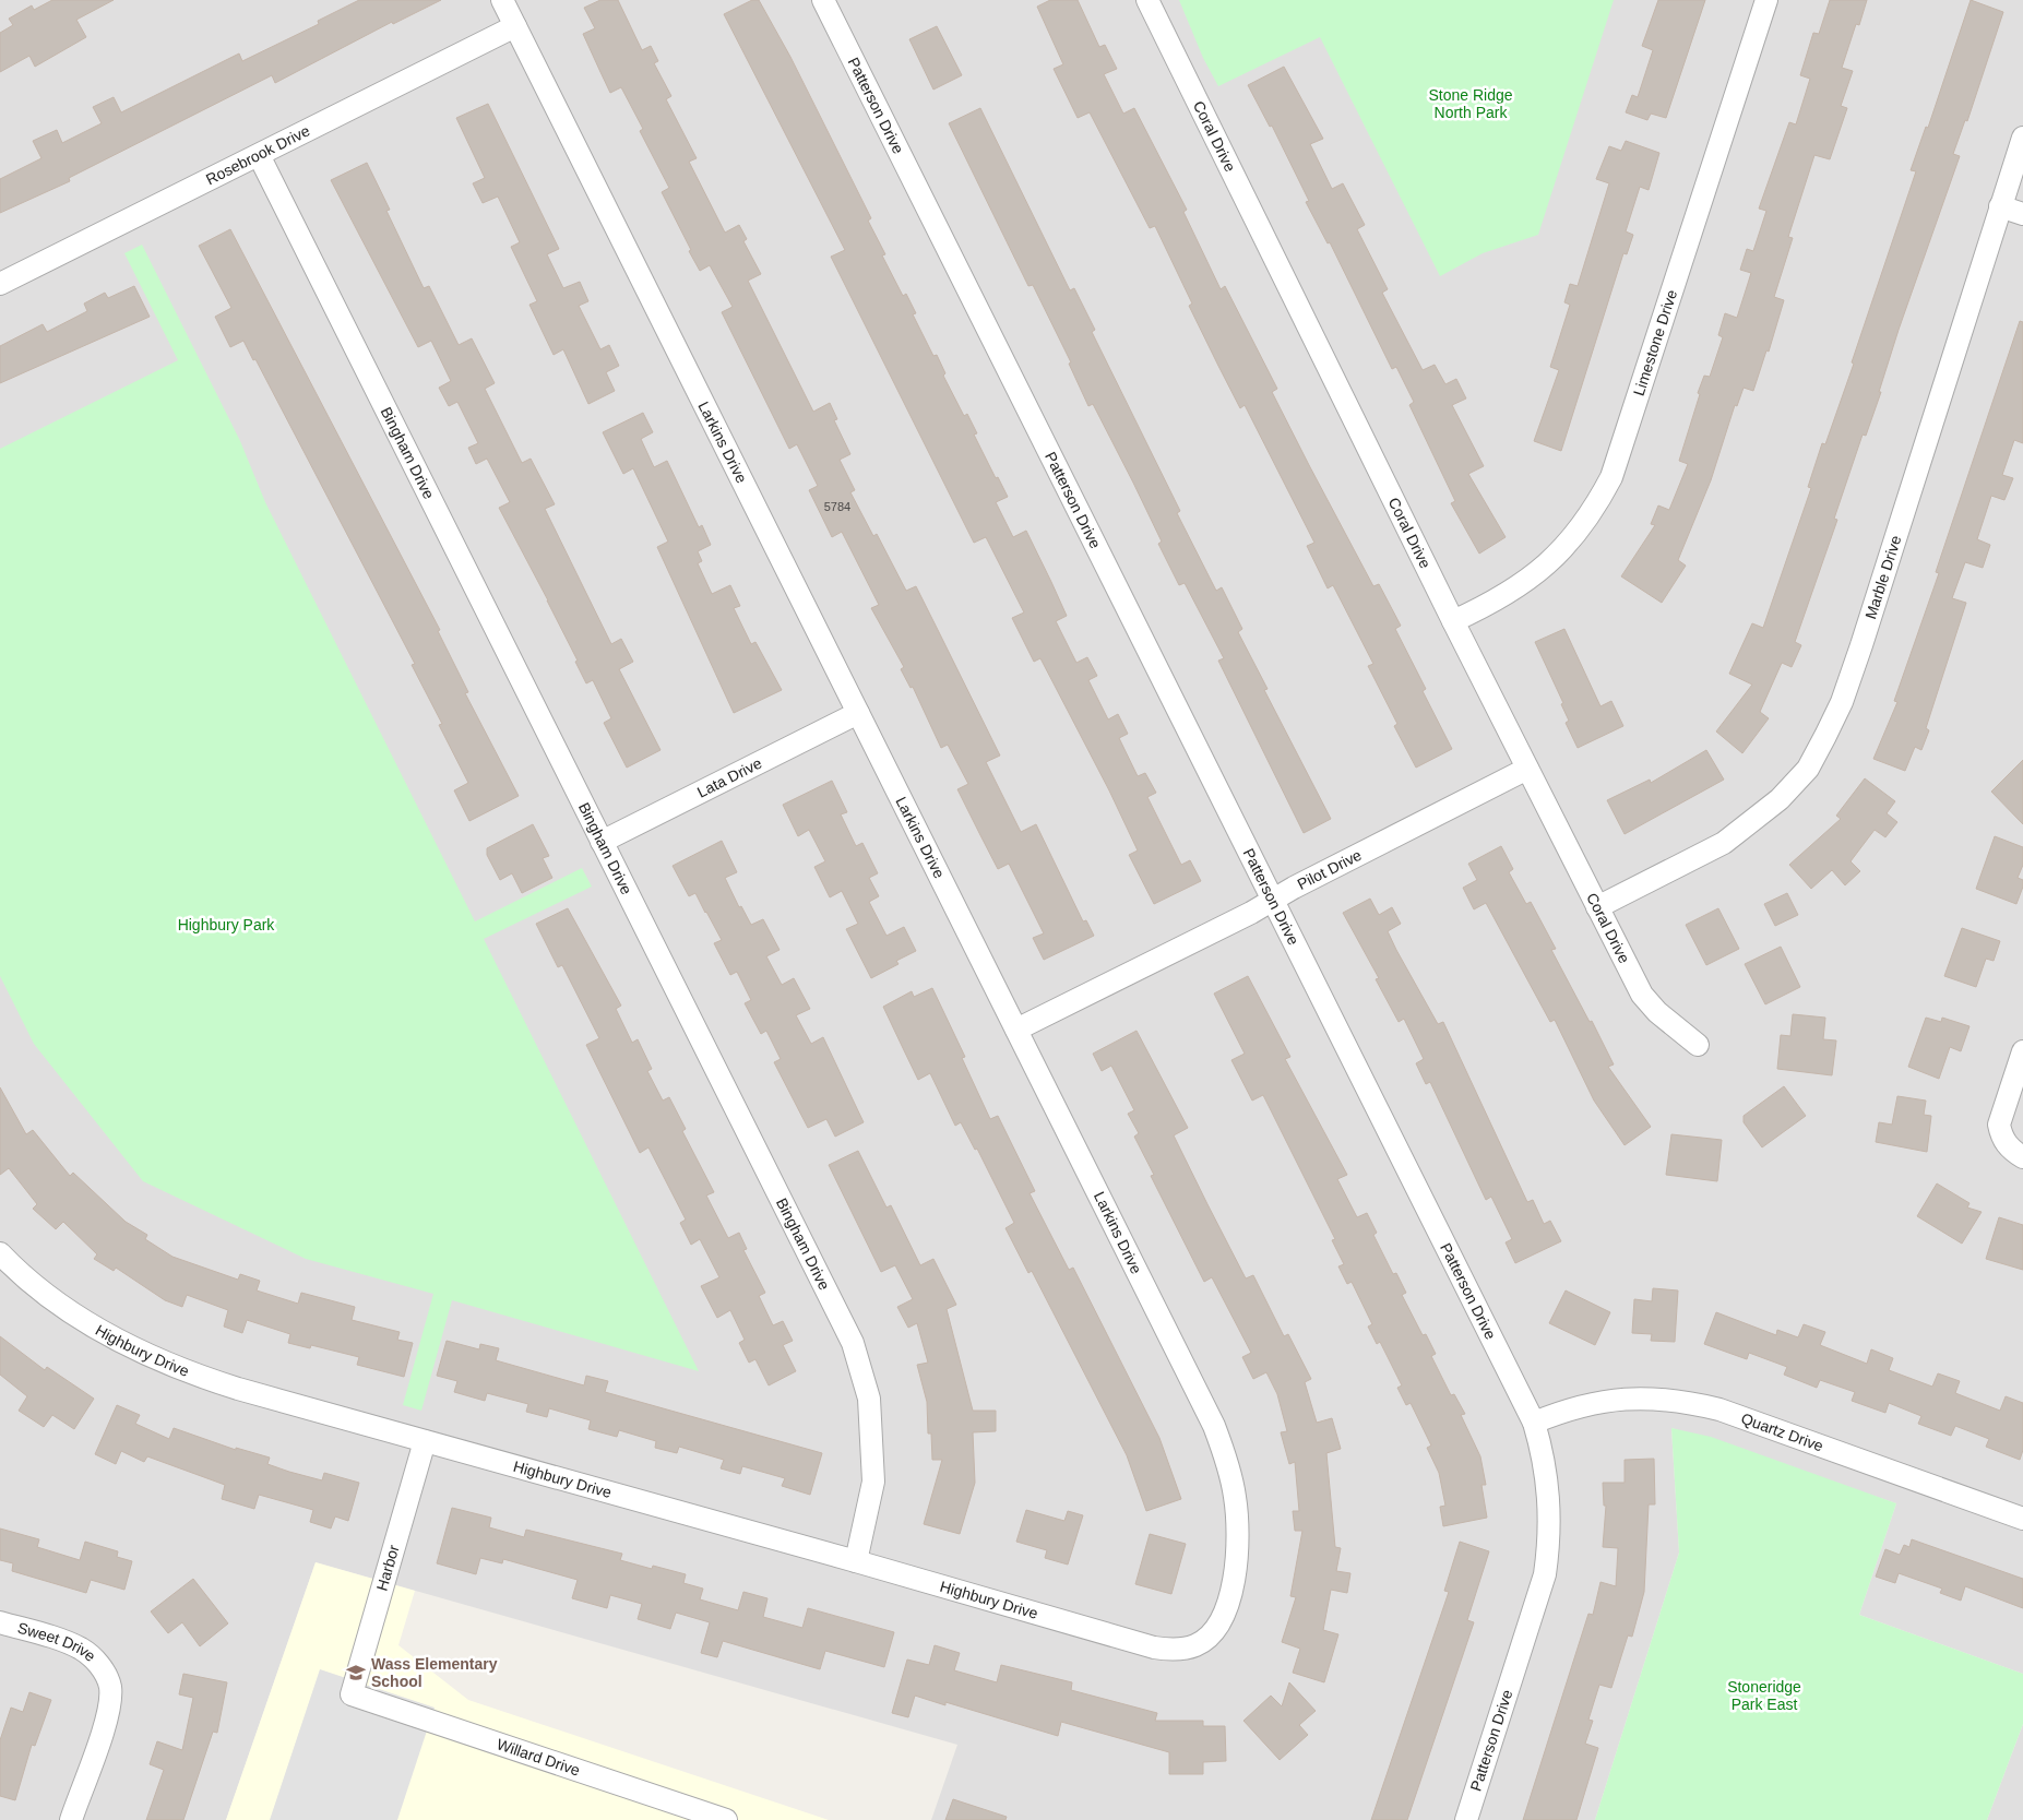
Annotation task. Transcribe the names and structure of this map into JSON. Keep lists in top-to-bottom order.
{
  "streets": {
    "street": [
      "Patterson Drive",
      "Coral Drive",
      "Rosebrook Drive",
      "Limestone Drive",
      "Larkins Drive",
      "Bingham Drive",
      "Marble Drive",
      "Lata Drive",
      "Pilot Drive",
      "Highbury Drive",
      "Quartz Drive",
      "Harbor",
      "Sweet Drive",
      "Willard Drive"
    ]
  },
  "crossings": [
    ["Patterson Drive", "Pilot Drive"],
    ["Patterson Drive", "Quartz Drive"],
    ["Coral Drive", "Limestone Drive"],
    ["Coral Drive", "Marble Drive"],
    ["Coral Drive", "Pilot Drive"],
    ["Rosebrook Drive", "Larkins Drive"],
    ["Rosebrook Drive", "Bingham Drive"],
    ["Larkins Drive", "Lata Drive"],
    ["Larkins Drive", "Pilot Drive"],
    ["Larkins Drive", "Highbury Drive"],
    ["Bingham Drive", "Lata Drive"],
    ["Bingham Drive", "Highbury Drive"],
    ["Highbury Drive", "Harbor"],
    ["Harbor", "Willard Drive"]
  ],
  "parks": ["Stone Ridge North Park", "Highbury Park", "Stoneridge Park East"],
  "places": {
    "school or university": ["Wass Elementary School"]
  },
  "house_numbers": ["5784"]
}
